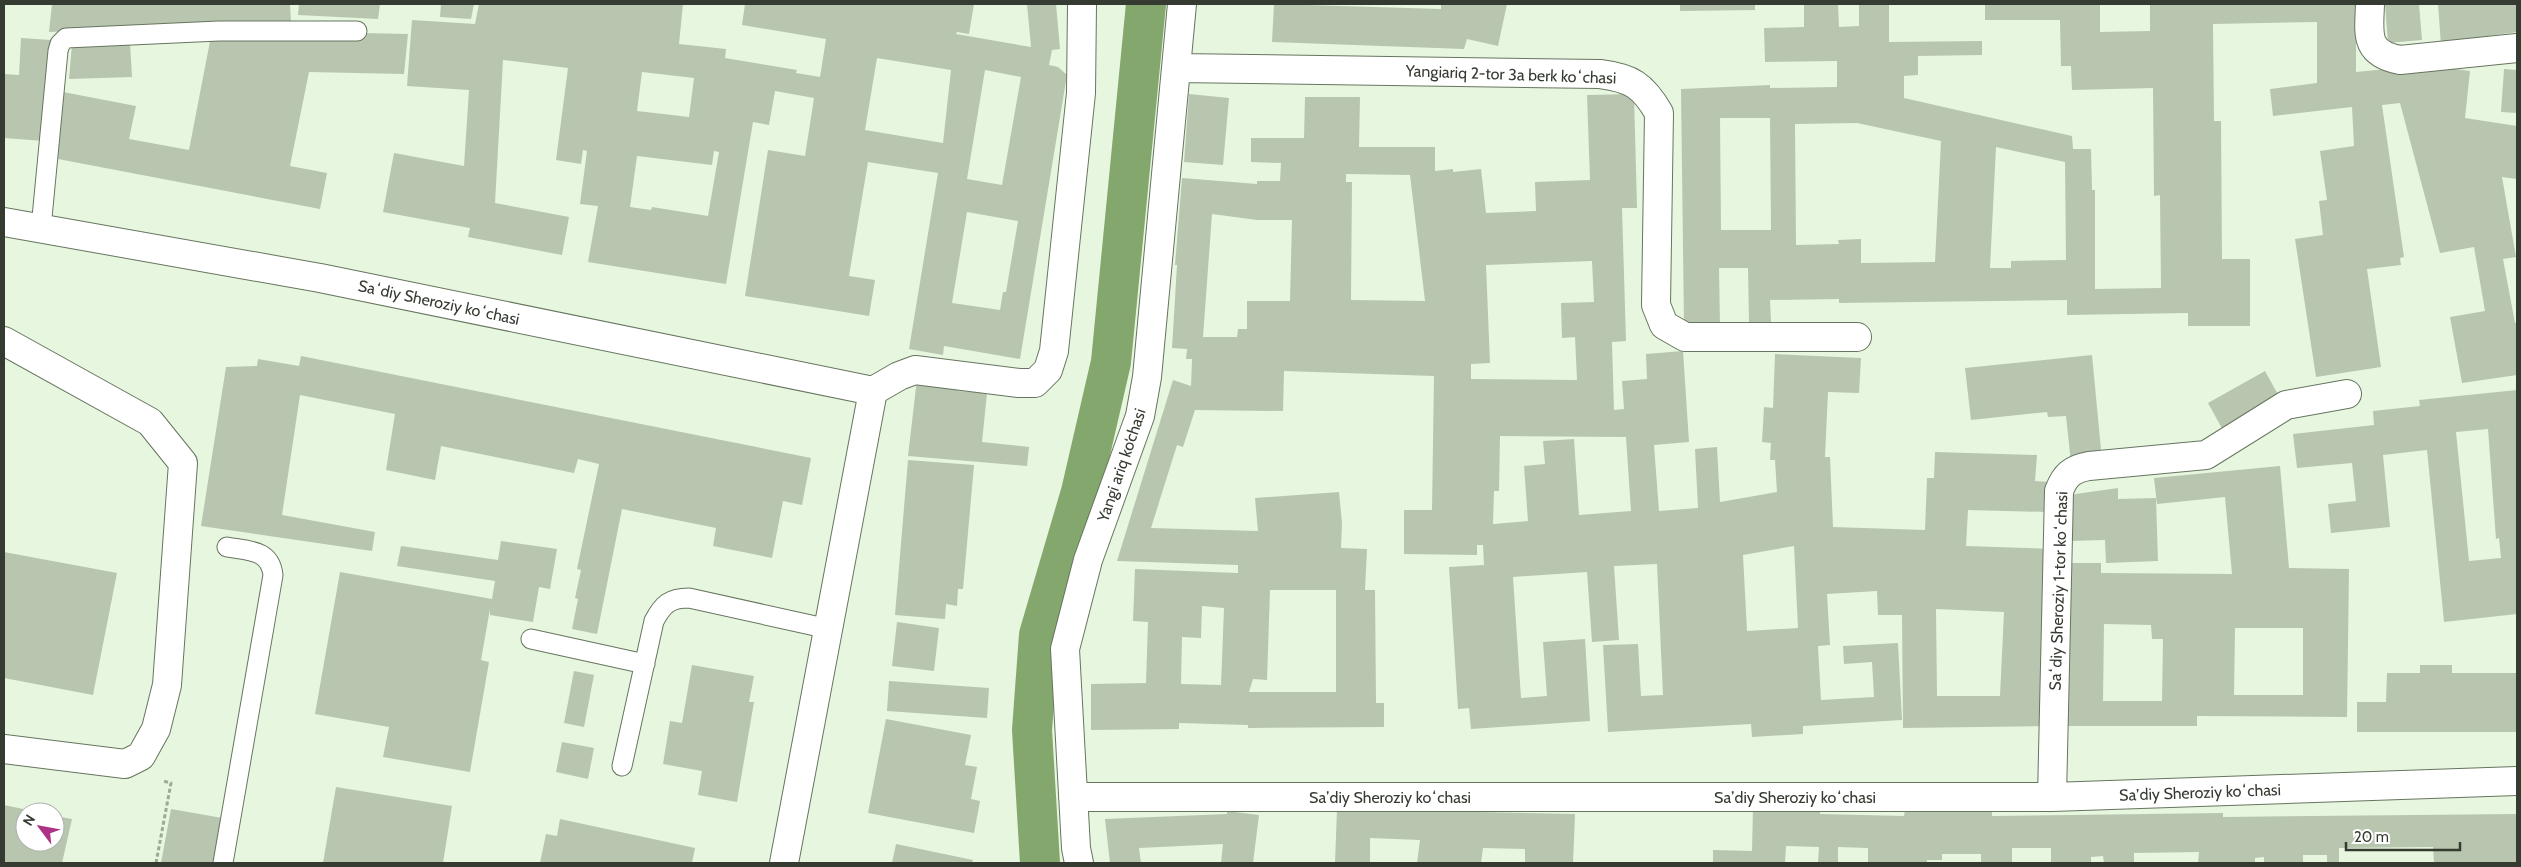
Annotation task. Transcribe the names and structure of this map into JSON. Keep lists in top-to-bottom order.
{
  "streets": {
    "street": [
      "Yangiariq 2-tor 3a berk koʻchasi",
      "Saʻdiy Sheroziy koʻchasi",
      "Yangi ariq ko‘chasi",
      "Saʻdiy Sheroziy 1-tor koʻchasi",
      "Saʼdiy Sheroziy koʻchasi"
    ]
  },
  "crossings": [
    ["Yangiariq 2-tor 3a berk koʻchasi", "Yangi ariq ko‘chasi"],
    ["Yangi ariq ko‘chasi", "Saʼdiy Sheroziy koʻchasi"],
    ["Saʻdiy Sheroziy 1-tor koʻchasi", "Saʼdiy Sheroziy koʻchasi"]
  ],
  "scale_bar": "20 m",
  "north": "top left"
}
